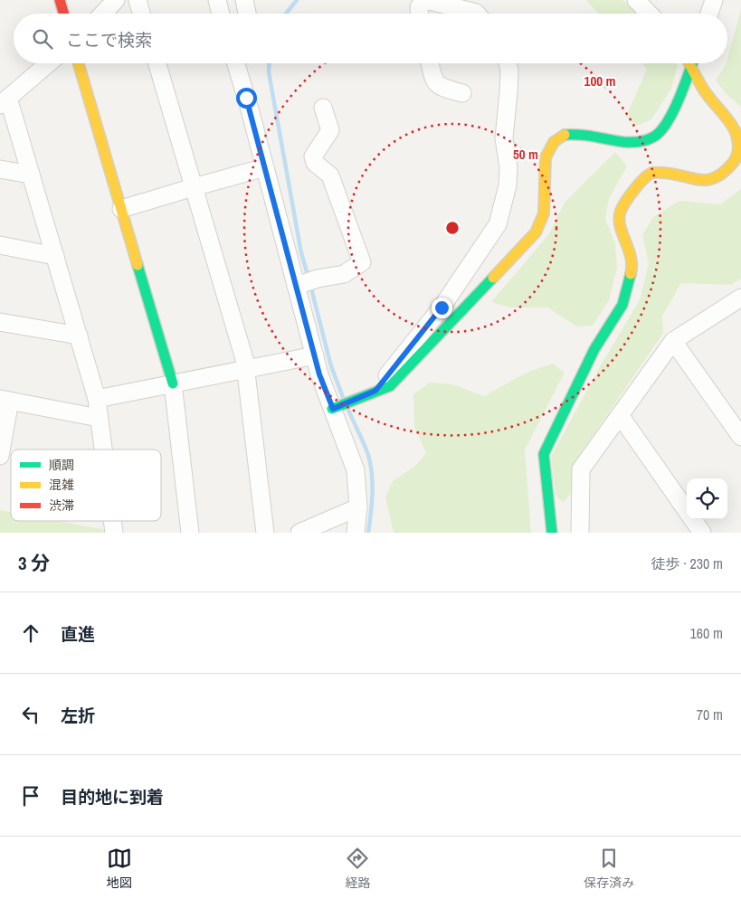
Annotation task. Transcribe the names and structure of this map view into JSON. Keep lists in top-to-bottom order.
{
  "legend": ["順調", "混雑", "渋滞"],
  "page": {
    "search": "ここで検索",
    "heading": ["3 分", "徒歩 · 230 m"],
    "list": [
      ["直進", "160 m"],
      ["左折", "70 m"],
      "目的地に到着"
    ],
    "nav": ["地図", "経路", "保存済み"]
  },
  "rings": ["100 m", "50 m"]
}
